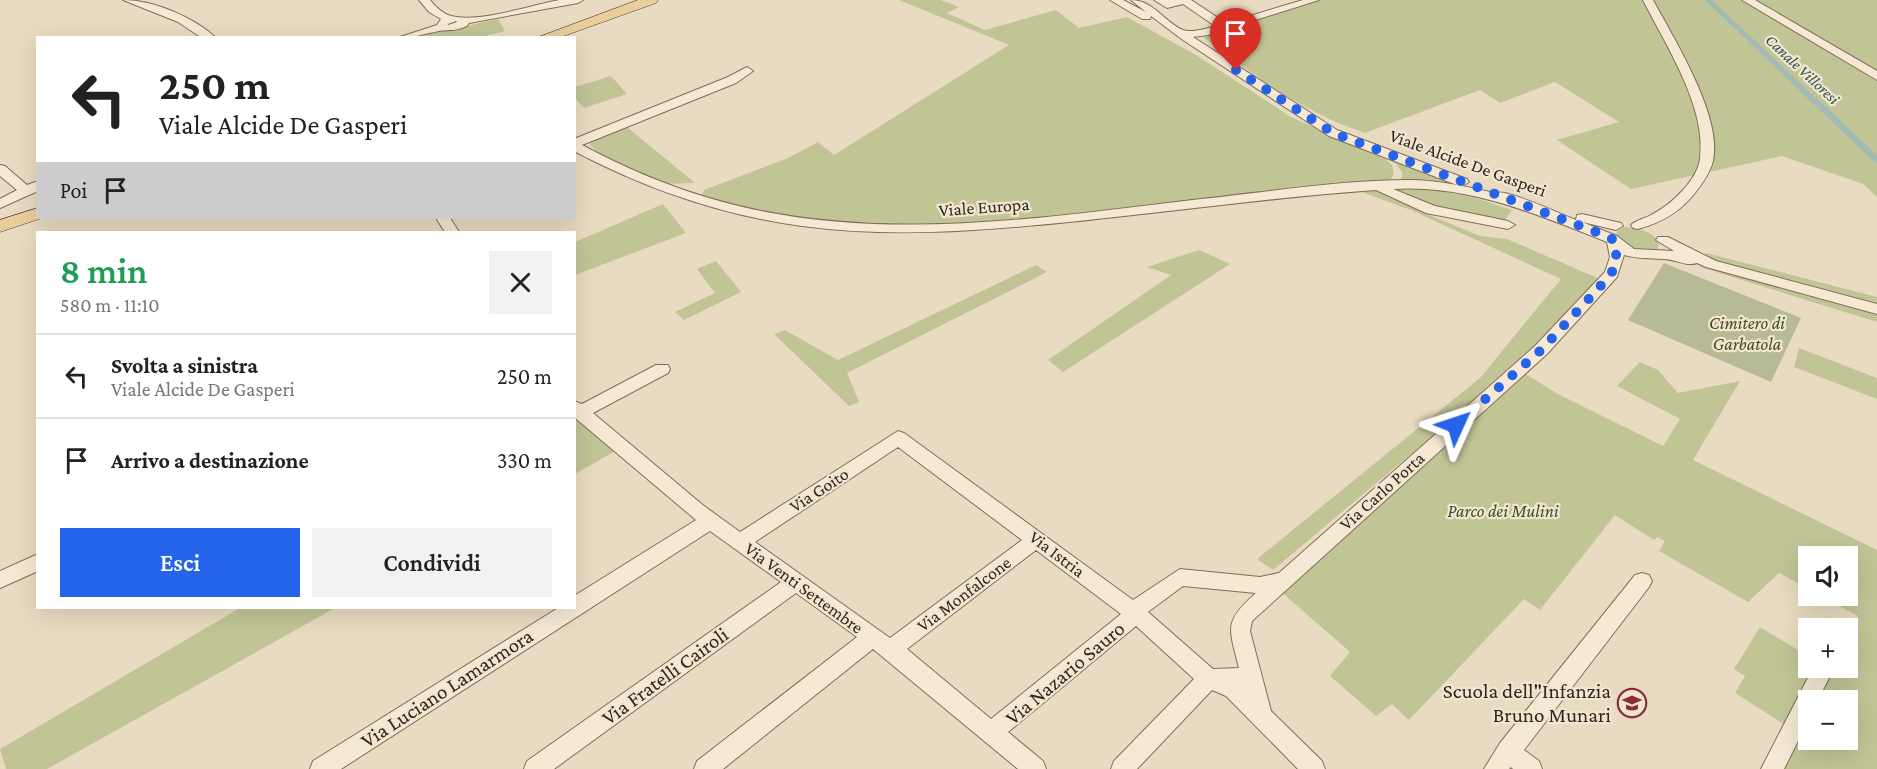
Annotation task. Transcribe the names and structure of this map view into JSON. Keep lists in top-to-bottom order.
{
  "streets": {
    "street": [
      "Viale Alcide De Gasperi",
      "Viale Europa",
      "Via Goito",
      "Via Carlo Porta",
      "Via Istria",
      "Via Venti Settembre",
      "Via Monfalcone",
      "Via Nazario Sauro",
      "Via Fratelli Cairoli",
      "Via Luciano Lamarmora"
    ]
  },
  "crossings": [
    ["Viale Alcide De Gasperi", "Viale Europa"],
    ["Via Goito", "Via Istria"],
    ["Via Goito", "Via Venti Settembre"],
    ["Via Carlo Porta", "Via Istria"],
    ["Via Carlo Porta", "Via Nazario Sauro"],
    ["Via Istria", "Via Monfalcone"],
    ["Via Istria", "Via Nazario Sauro"],
    ["Via Venti Settembre", "Via Monfalcone"],
    ["Via Venti Settembre", "Via Nazario Sauro"],
    ["Via Venti Settembre", "Via Fratelli Cairoli"],
    ["Via Venti Settembre", "Via Luciano Lamarmora"]
  ],
  "water": ["Canale Villoresi"],
  "parks": ["Cimitero di Garbatola", "Parco dei Mulini"],
  "places": {
    "school or university": ["Scuola dell\"Infanzia Bruno Munari"]
  },
  "page": {
    "turn": ["250 m", "Viale Alcide De Gasperi"],
    "then": "Poi",
    "heading": ["8 min", "580 m · 11:10"],
    "list": [
      {
        "name": "Svolta a sinistra",
        "note": "Viale Alcide De Gasperi",
        "value": "250 m"
      },
      {
        "name": "Arrivo a destinazione",
        "value": "330 m"
      }
    ],
    "buttons": ["Esci", "Condividi"],
    "map_buttons": ["+", "−"]
  }
}
